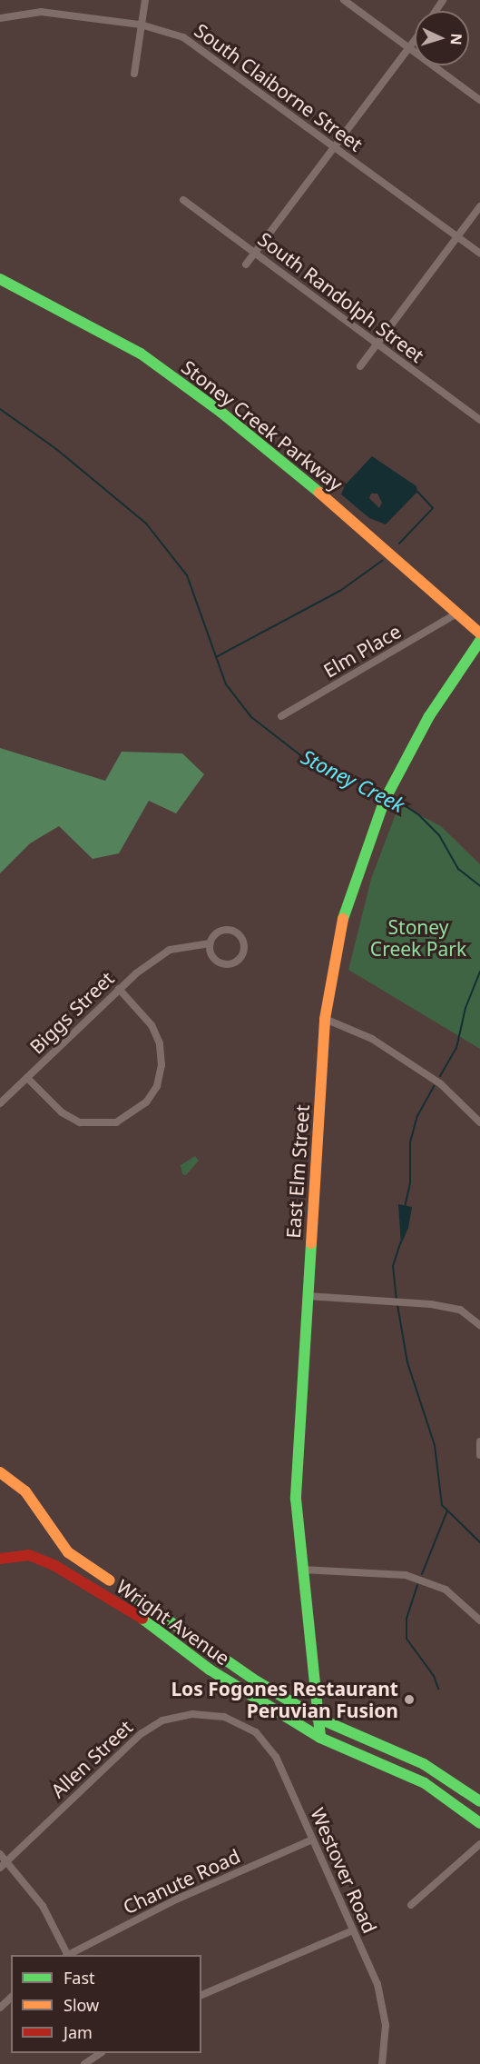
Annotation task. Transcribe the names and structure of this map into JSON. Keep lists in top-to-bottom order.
{
  "streets": {
    "street": [
      "South Claiborne Street",
      "South Randolph Street",
      "Stoney Creek Parkway",
      "Elm Place",
      "Biggs Street",
      "East Elm Street",
      "Wright Avenue",
      "Allen Street",
      "Westover Road",
      "Chanute Road"
    ]
  },
  "crossings": [
    ["Stoney Creek Parkway", "Elm Place"],
    ["East Elm Street", "Wright Avenue"],
    ["Allen Street", "Westover Road"],
    ["Westover Road", "Chanute Road"]
  ],
  "water": ["Stoney Creek"],
  "parks": ["Stoney Creek Park"],
  "places": ["Los Fogones Restaurant Peruvian Fusion"],
  "legend": ["Fast", "Slow", "Jam"],
  "north": "right"
}
